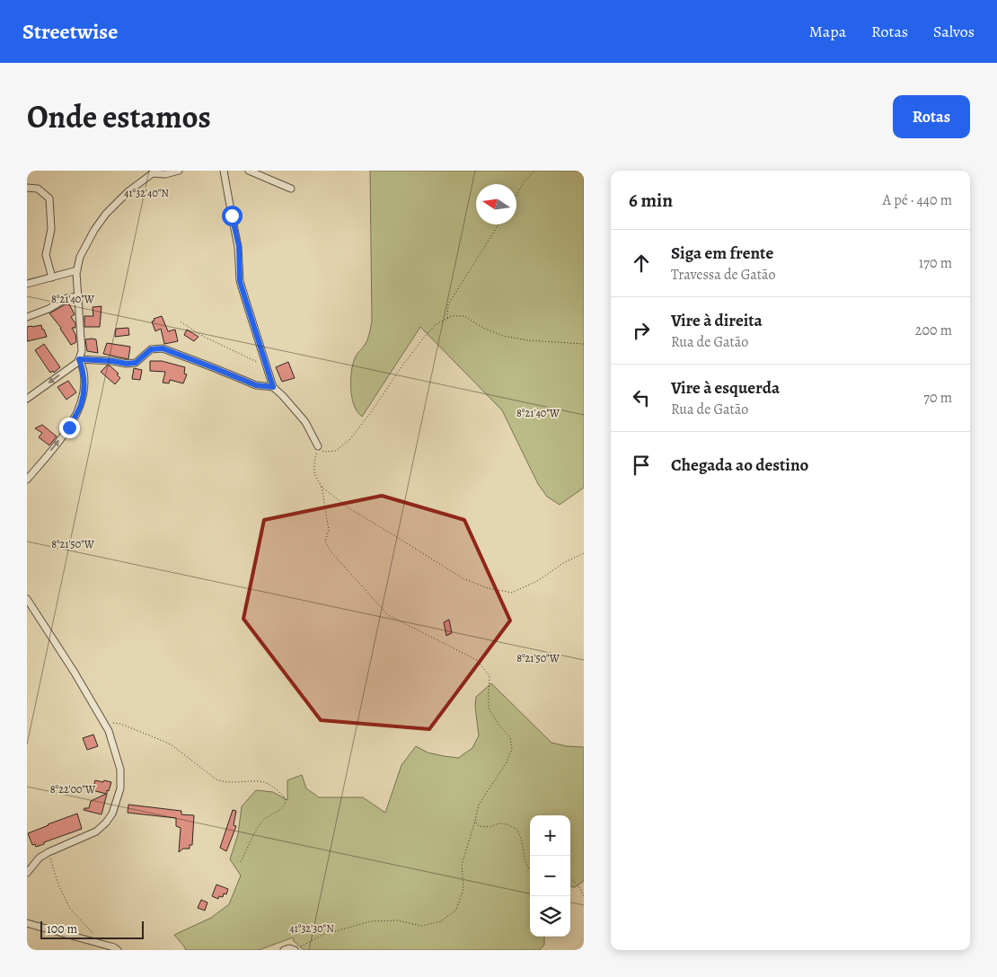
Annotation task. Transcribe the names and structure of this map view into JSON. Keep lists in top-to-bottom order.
{
  "scale_bar": "100 m",
  "north": "left",
  "page": {
    "header": "Streetwise",
    "nav": ["Mapa", "Rotas", "Salvos"],
    "title": "Onde estamos",
    "buttons": "Rotas",
    "heading": ["6 min", "A pé · 440 m"],
    "list": [
      ["Siga em frente", "Travessa de Gatão", "170 m"],
      ["Vire à direita", "Rua de Gatão", "200 m"],
      ["Vire à esquerda", "Rua de Gatão", "70 m"],
      "Chegada ao destino"
    ],
    "map_buttons": ["+", "−"],
    "scale": "100 m"
  },
  "coordinates": [
    "41°32'40\"N",
    "8°21'40\"W",
    "8°21'50\"W",
    "8°22'00\"W",
    "41°32'30\"N"
  ]
}
